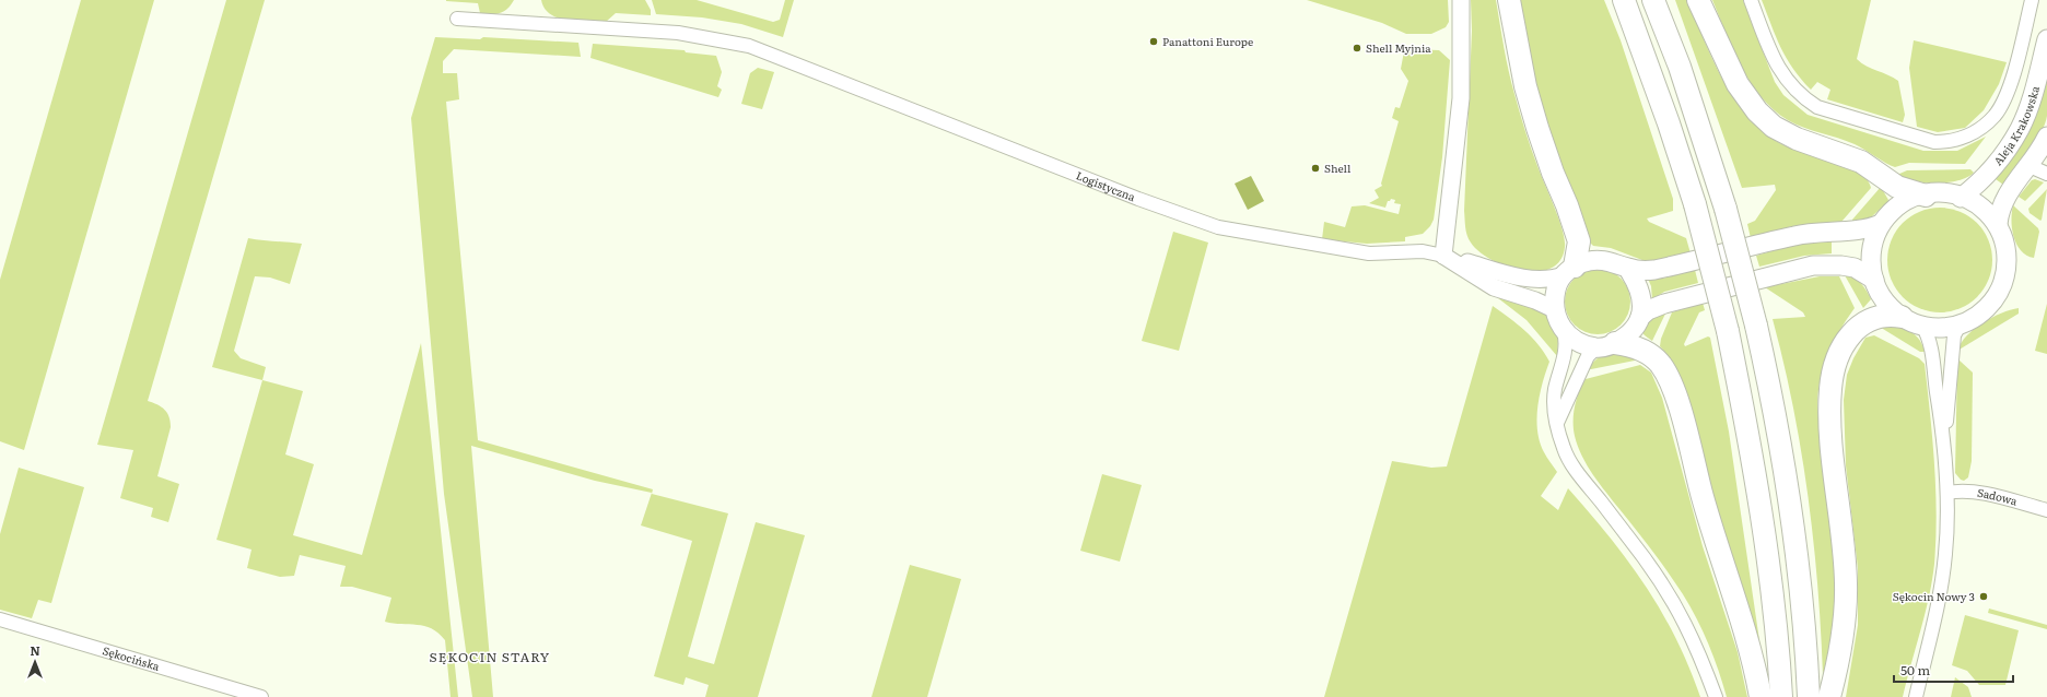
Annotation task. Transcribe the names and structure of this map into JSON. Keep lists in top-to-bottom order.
{
  "streets": {
    "main road": ["Aleja Krakowska"],
    "street": ["Logistyczna", "Sadowa", "Sękocińska"]
  },
  "districts": ["SĘKOCIN STARY"],
  "places": [
    "Panattoni Europe",
    "Shell Myjnia",
    "Shell",
    "Sękocin Nowy 3"
  ],
  "scale_bar": "50 m",
  "north": "top"
}
